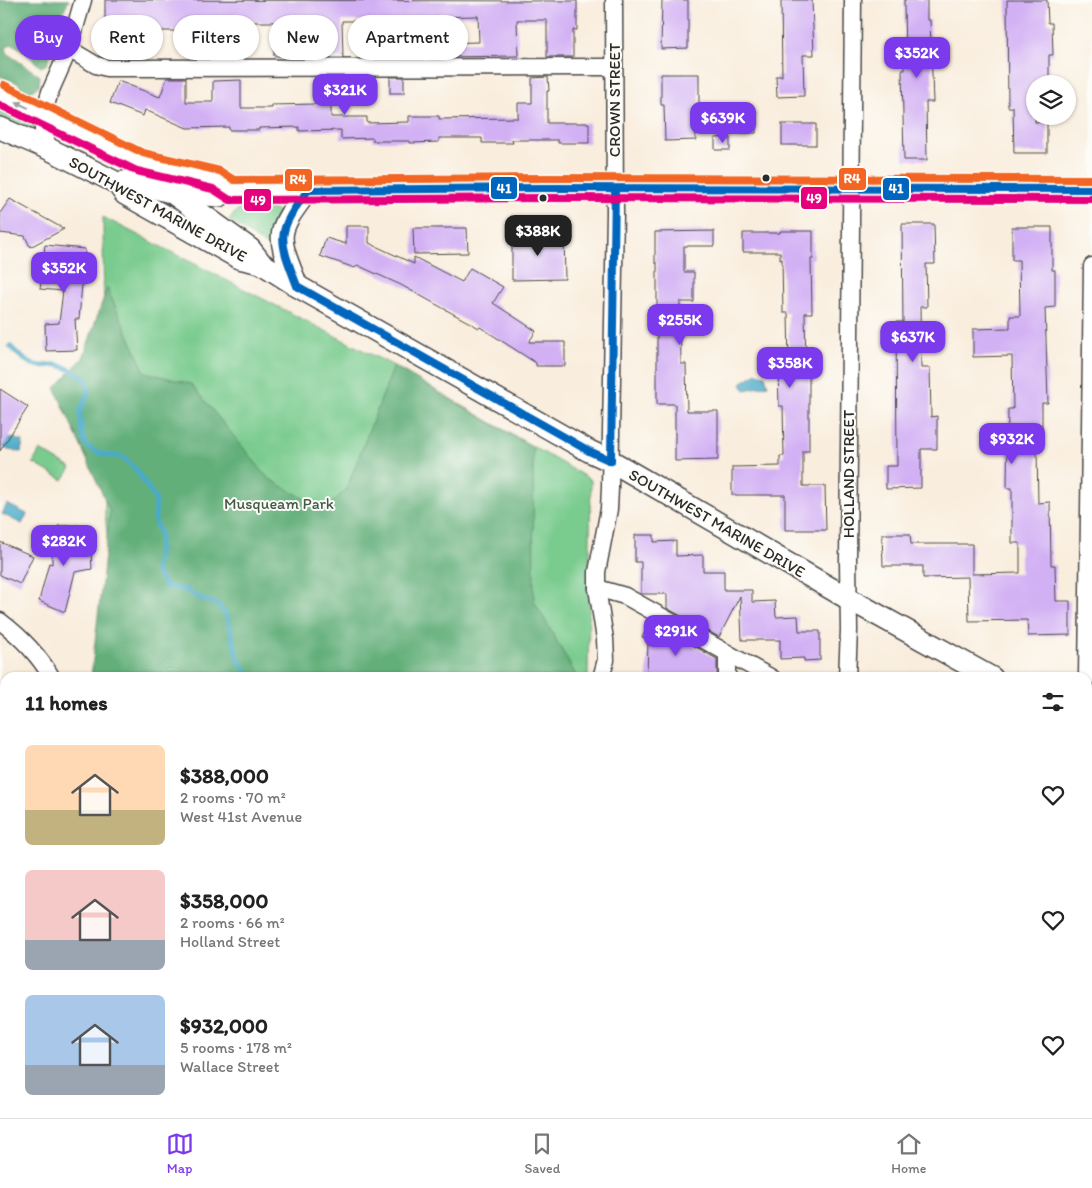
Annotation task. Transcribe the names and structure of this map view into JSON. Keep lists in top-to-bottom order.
{
  "streets": {
    "main road": ["SOUTHWEST MARINE DRIVE"],
    "street": ["CROWN STREET", "HOLLAND STREET"]
  },
  "crossings": [
    ["CROWN STREET", "SOUTHWEST MARINE DRIVE"],
    ["SOUTHWEST MARINE DRIVE", "HOLLAND STREET"]
  ],
  "parks": ["Musqueam Park"],
  "lines": ["transit line R4", "transit line 49", "transit line 41"],
  "page": {
    "chip": [
      "Buy",
      "Rent",
      "Filters",
      "New",
      "Apartment"
    ],
    "price": [
      "$352K",
      "$321K",
      "$639K",
      "$388K",
      "$352K",
      "$255K",
      "$637K",
      "$358K",
      "$932K",
      "$282K",
      "$291K"
    ],
    "heading": "11 homes",
    "list": [
      {
        "name": "$388,000",
        "note": "2 rooms · 70 m² · West 41st Avenue"
      },
      {
        "name": "$358,000",
        "note": "2 rooms · 66 m² · Holland Street"
      },
      {
        "name": "$932,000",
        "note": "5 rooms · 178 m² · Wallace Street"
      }
    ],
    "tabs": ["Map", "Saved", "Home"]
  }
}
